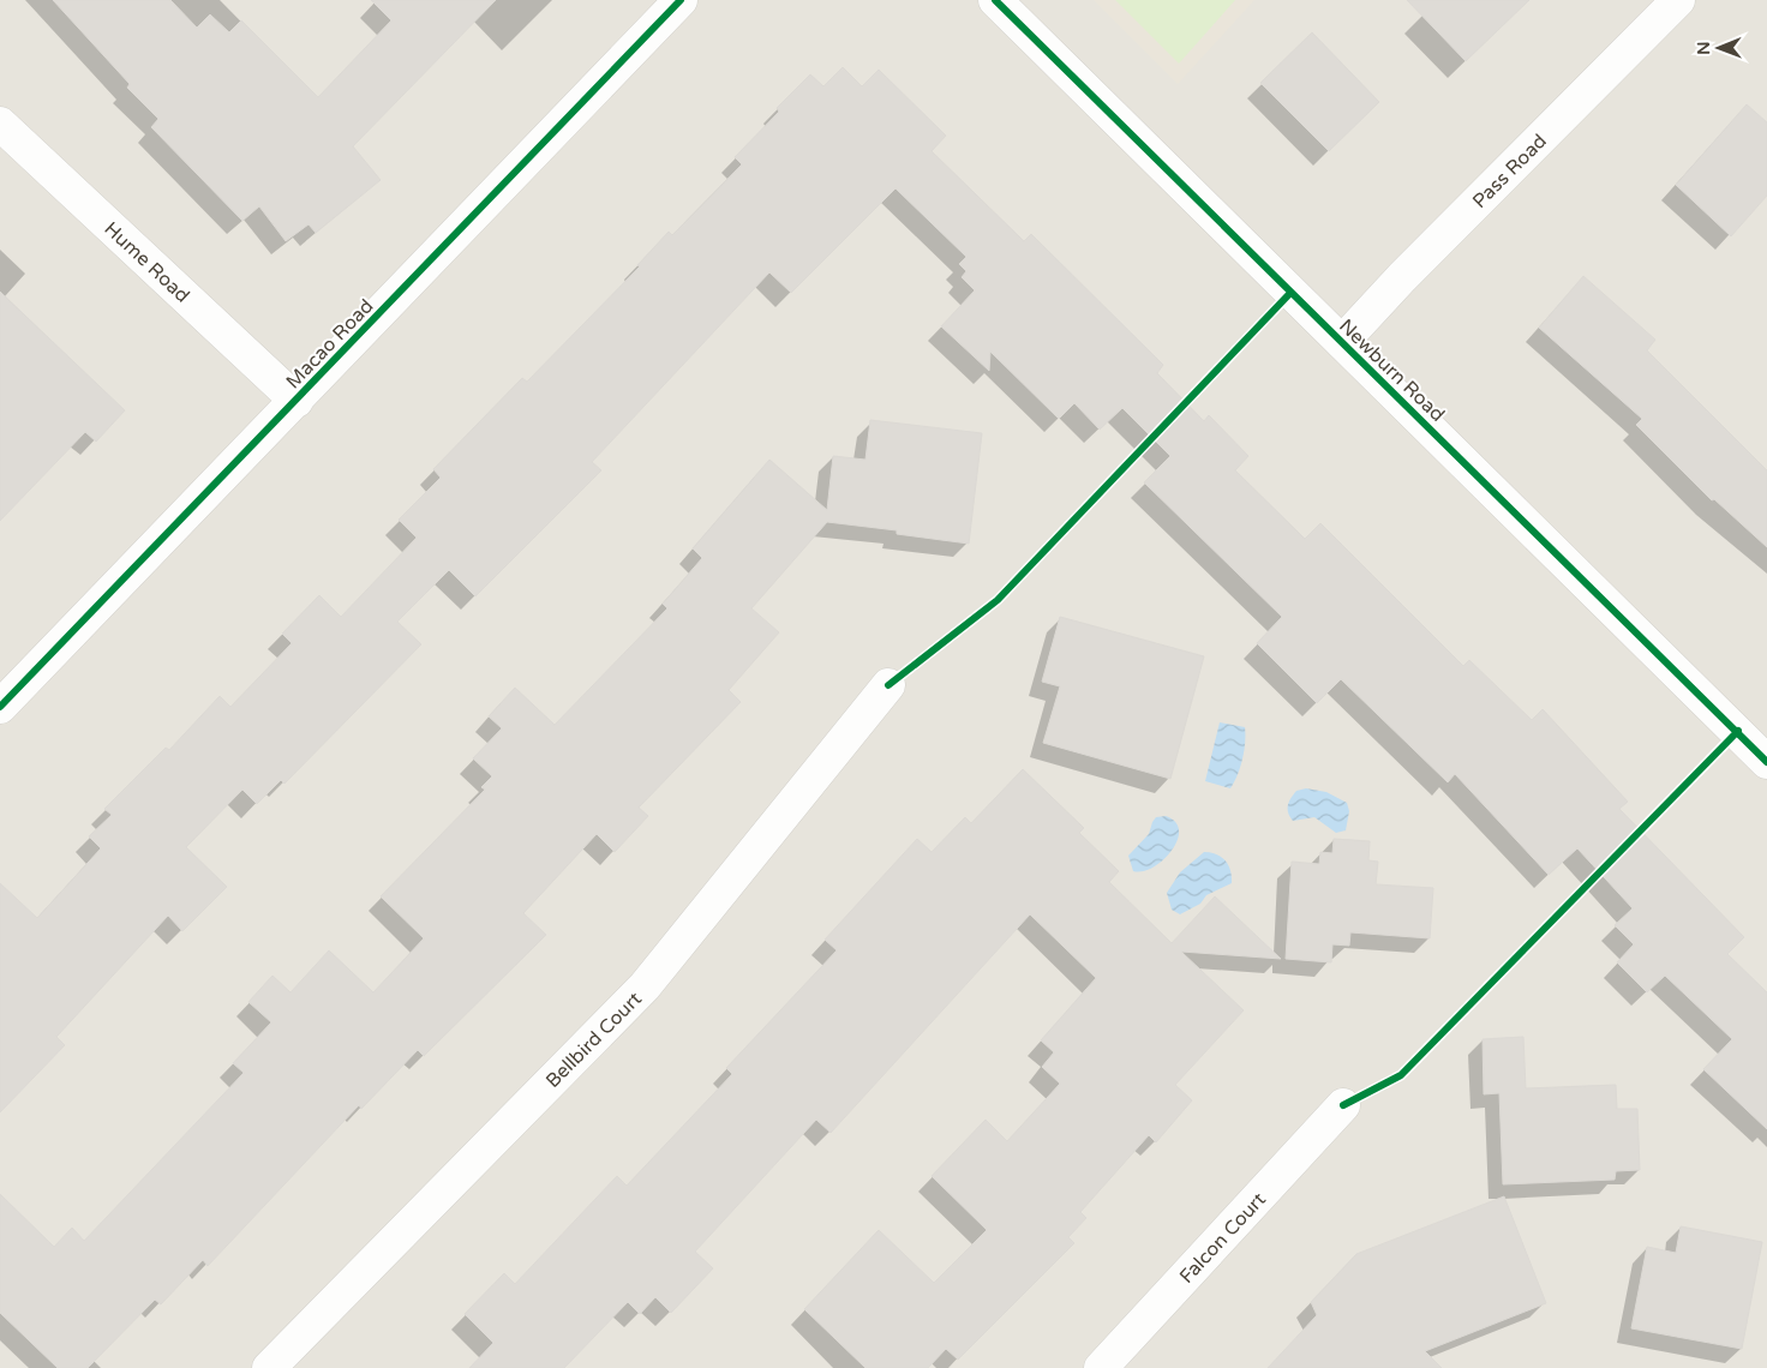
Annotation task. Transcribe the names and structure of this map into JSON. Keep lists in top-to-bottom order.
{
  "streets": {
    "street": [
      "Pass Road",
      "Hume Road",
      "Macao Road",
      "Newburn Road",
      "Bellbird Court",
      "Falcon Court"
    ]
  },
  "crossings": [
    ["Pass Road", "Newburn Road"],
    ["Hume Road", "Macao Road"]
  ],
  "north": "left"
}
